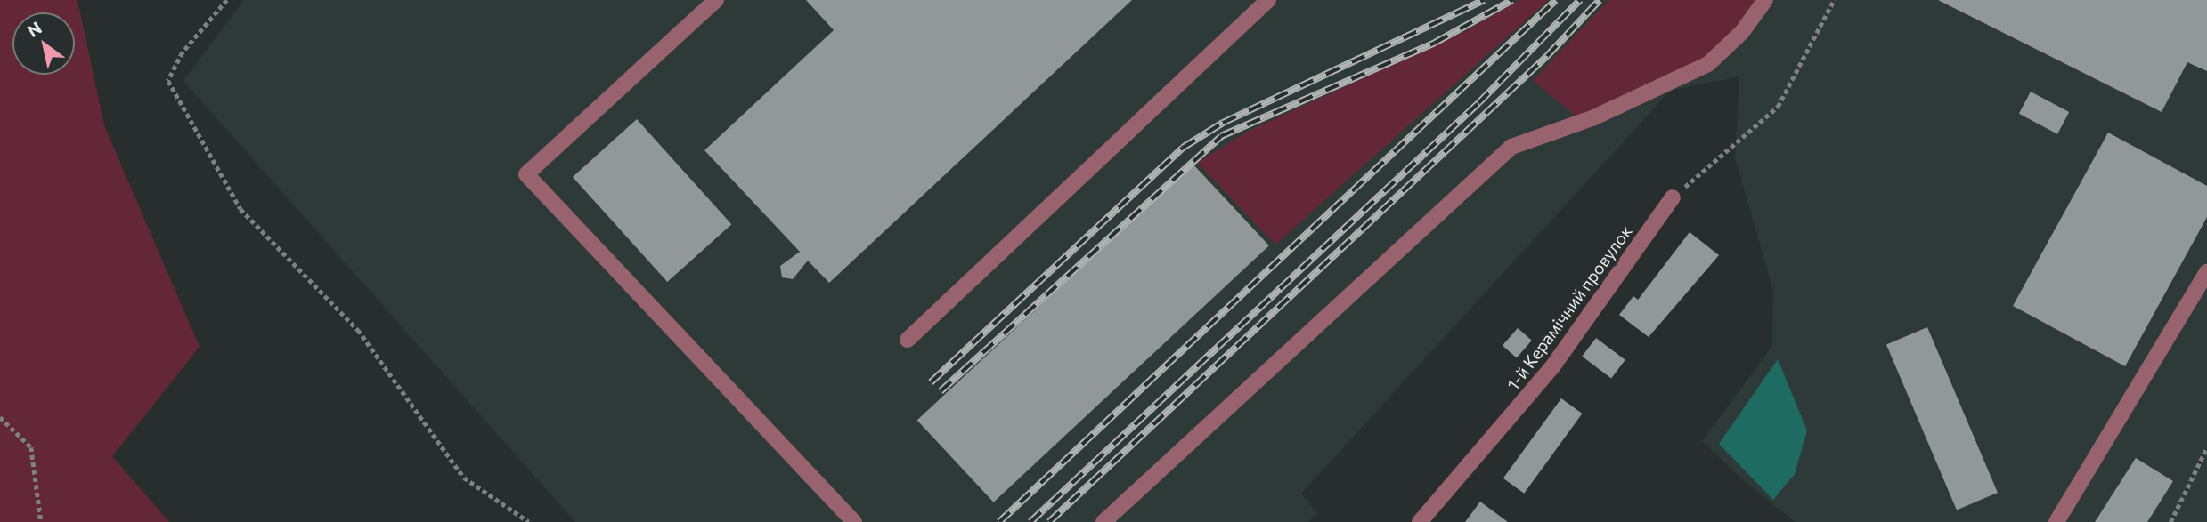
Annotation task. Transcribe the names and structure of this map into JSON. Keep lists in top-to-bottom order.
{
  "streets": {
    "street": ["1-й Керамічний провулок"]
  },
  "north": "top left"
}
